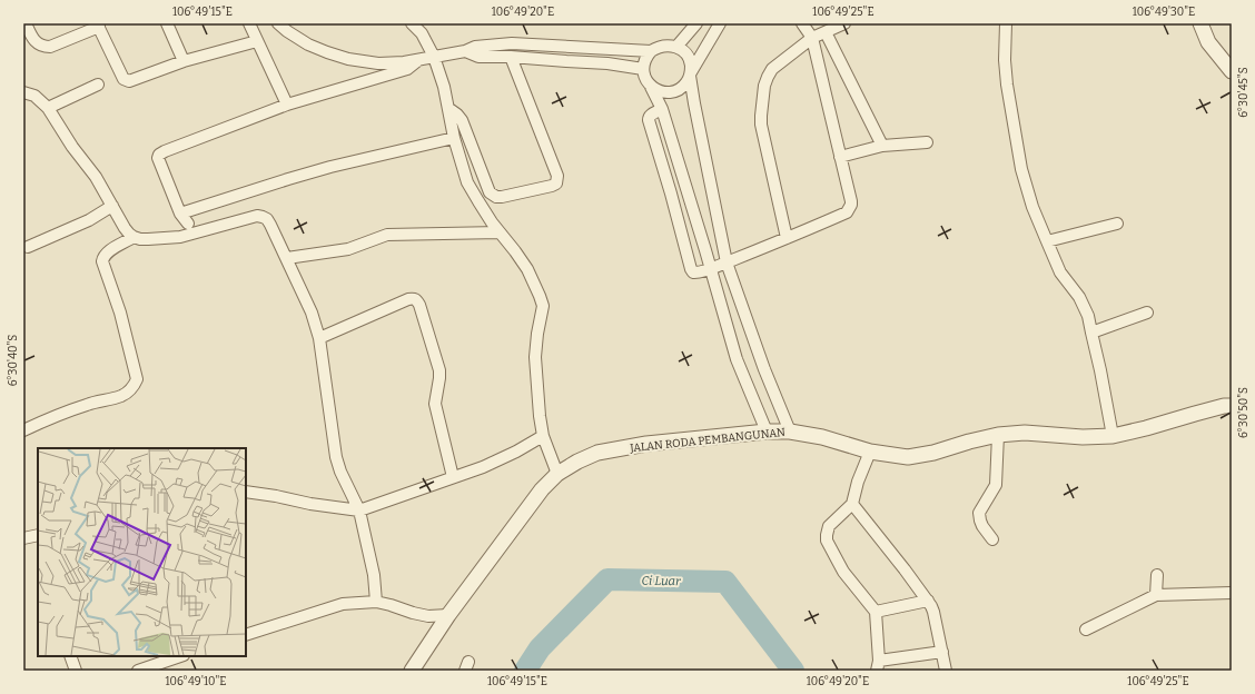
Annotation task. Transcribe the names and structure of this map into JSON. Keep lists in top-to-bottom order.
{
  "streets": {
    "street": ["JALAN RODA PEMBANGUNAN"]
  },
  "water": ["Ci Luar"],
  "coordinates": [
    "106°49'15\"E",
    "106°49'20\"E",
    "106°49'25\"E",
    "106°49'30\"E",
    "6°30'45\"S",
    "6°30'40\"S",
    "6°30'50\"S",
    "106°49'10\"E"
  ]
}
